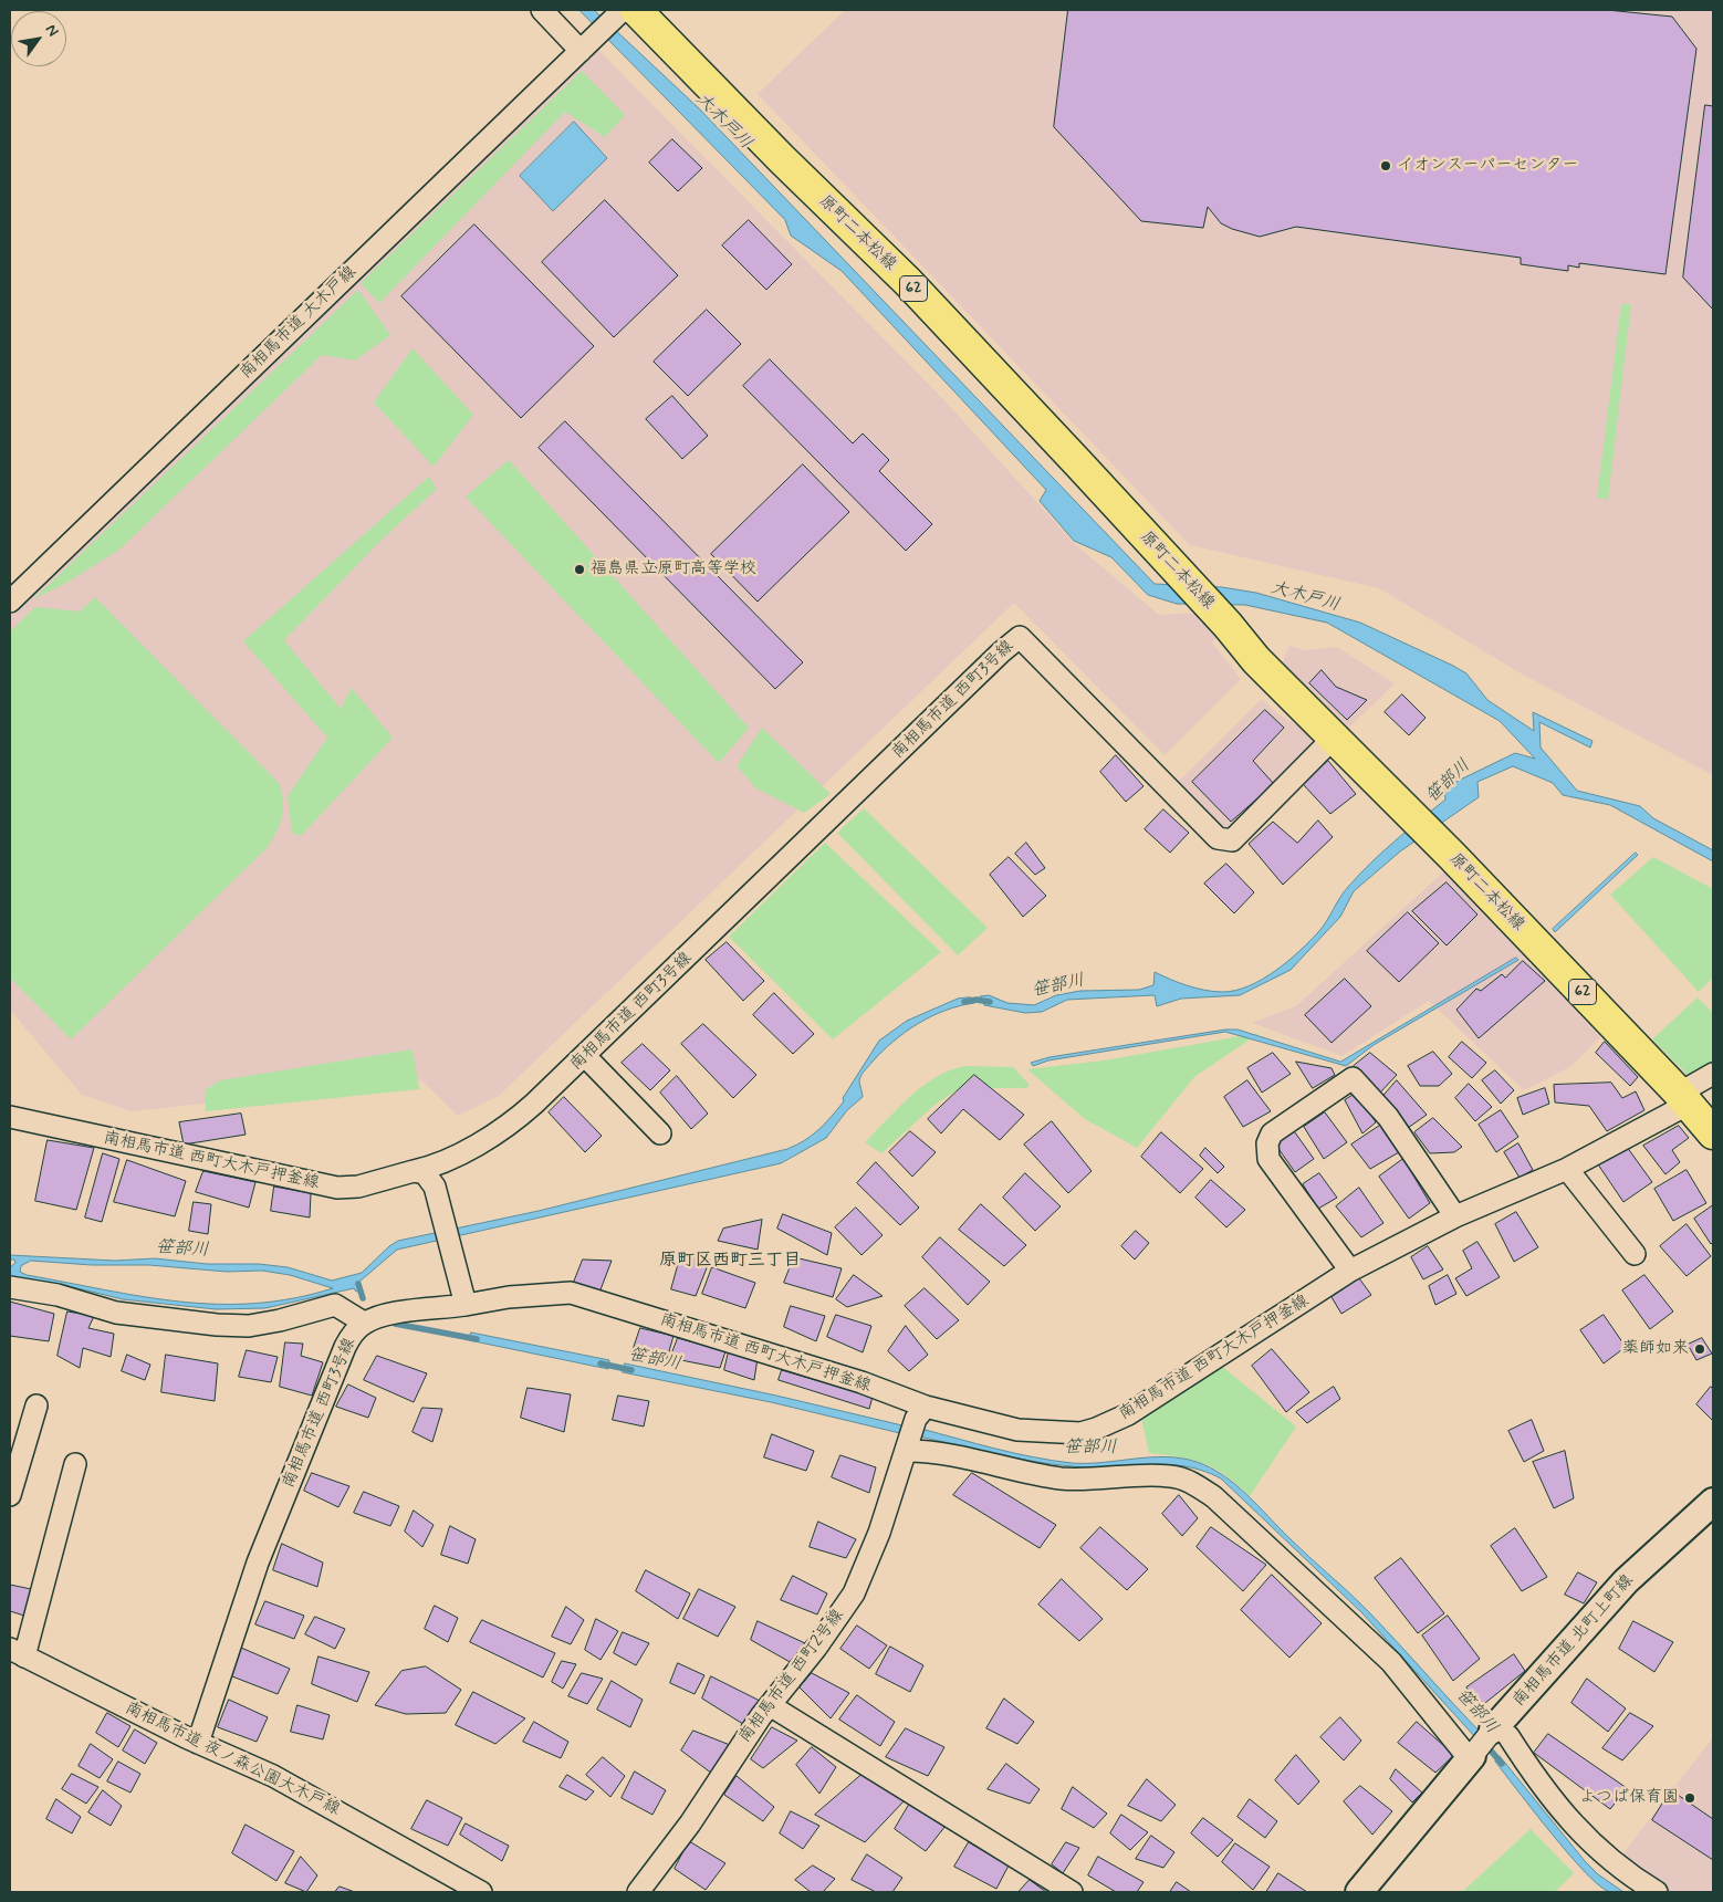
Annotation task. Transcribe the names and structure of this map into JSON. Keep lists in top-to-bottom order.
{
  "streets": {
    "main road": ["原町二本松線", "62"],
    "street": [
      "南相馬市道 大木戸線",
      "南相馬市道 西町3号線",
      "南相馬市道 西町大木戸押釜線",
      "南相馬市道 北町上町線",
      "南相馬市道 西町2号線",
      "南相馬市道 夜ノ森公園大木戸線"
    ]
  },
  "crossings": [
    ["原町二本松線", "南相馬市道 大木戸線"],
    ["原町二本松線", "南相馬市道 西町3号線"],
    ["原町二本松線", "南相馬市道 西町大木戸押釜線"],
    ["南相馬市道 西町3号線", "南相馬市道 西町大木戸押釜線"],
    ["南相馬市道 西町3号線", "南相馬市道 夜ノ森公園大木戸線"],
    ["南相馬市道 西町大木戸押釜線", "南相馬市道 西町2号線"]
  ],
  "districts": ["原町区西町三丁目"],
  "water": ["大木戸川", "笹部川"],
  "places": [
    "イオンスーパーセンター",
    "福島県立原町高等学校",
    "薬師如来",
    "よつば保育園"
  ],
  "north": "top right"
}
